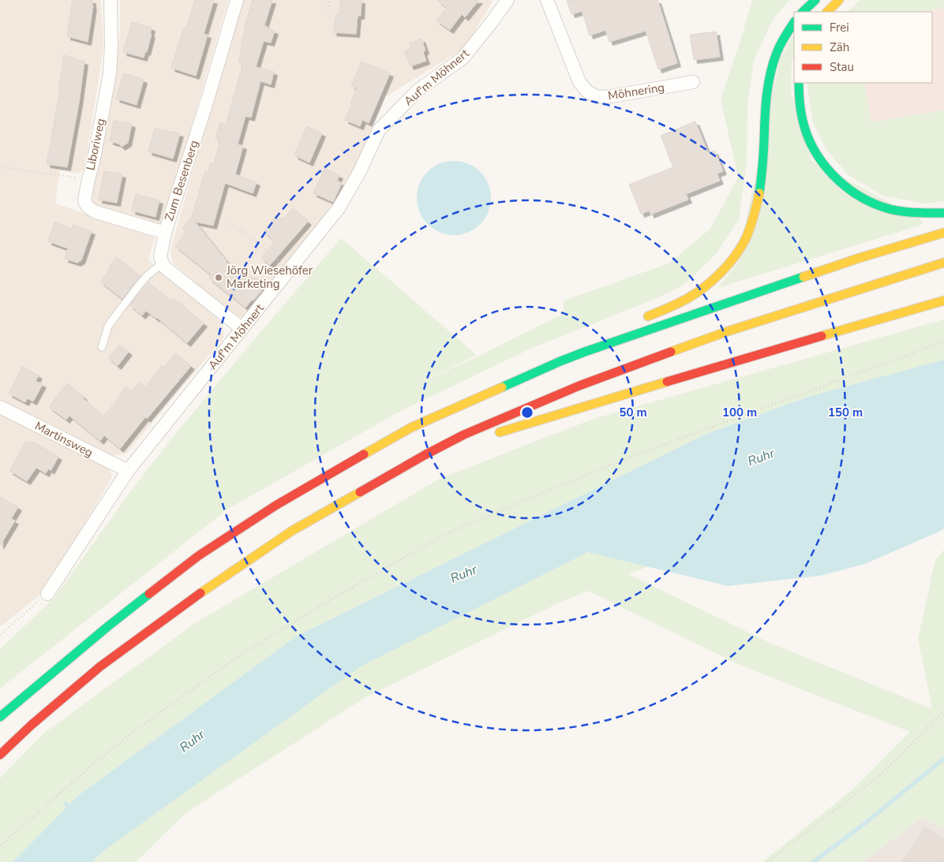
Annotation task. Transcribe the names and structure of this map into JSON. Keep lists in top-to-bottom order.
{
  "streets": {
    "street": [
      "Auf'm Möhnert",
      "Möhnering",
      "Liboriweg",
      "Zum Besenberg",
      "Martinsweg"
    ]
  },
  "crossings": [
    ["Auf'm Möhnert", "Martinsweg"],
    ["Liboriweg", "Zum Besenberg"]
  ],
  "water": ["Ruhr"],
  "places": ["Jörg Wiesehöfer Marketing"],
  "legend": ["Frei", "Zäh", "Stau"],
  "rings": ["50 m", "100 m", "150 m"]
}
